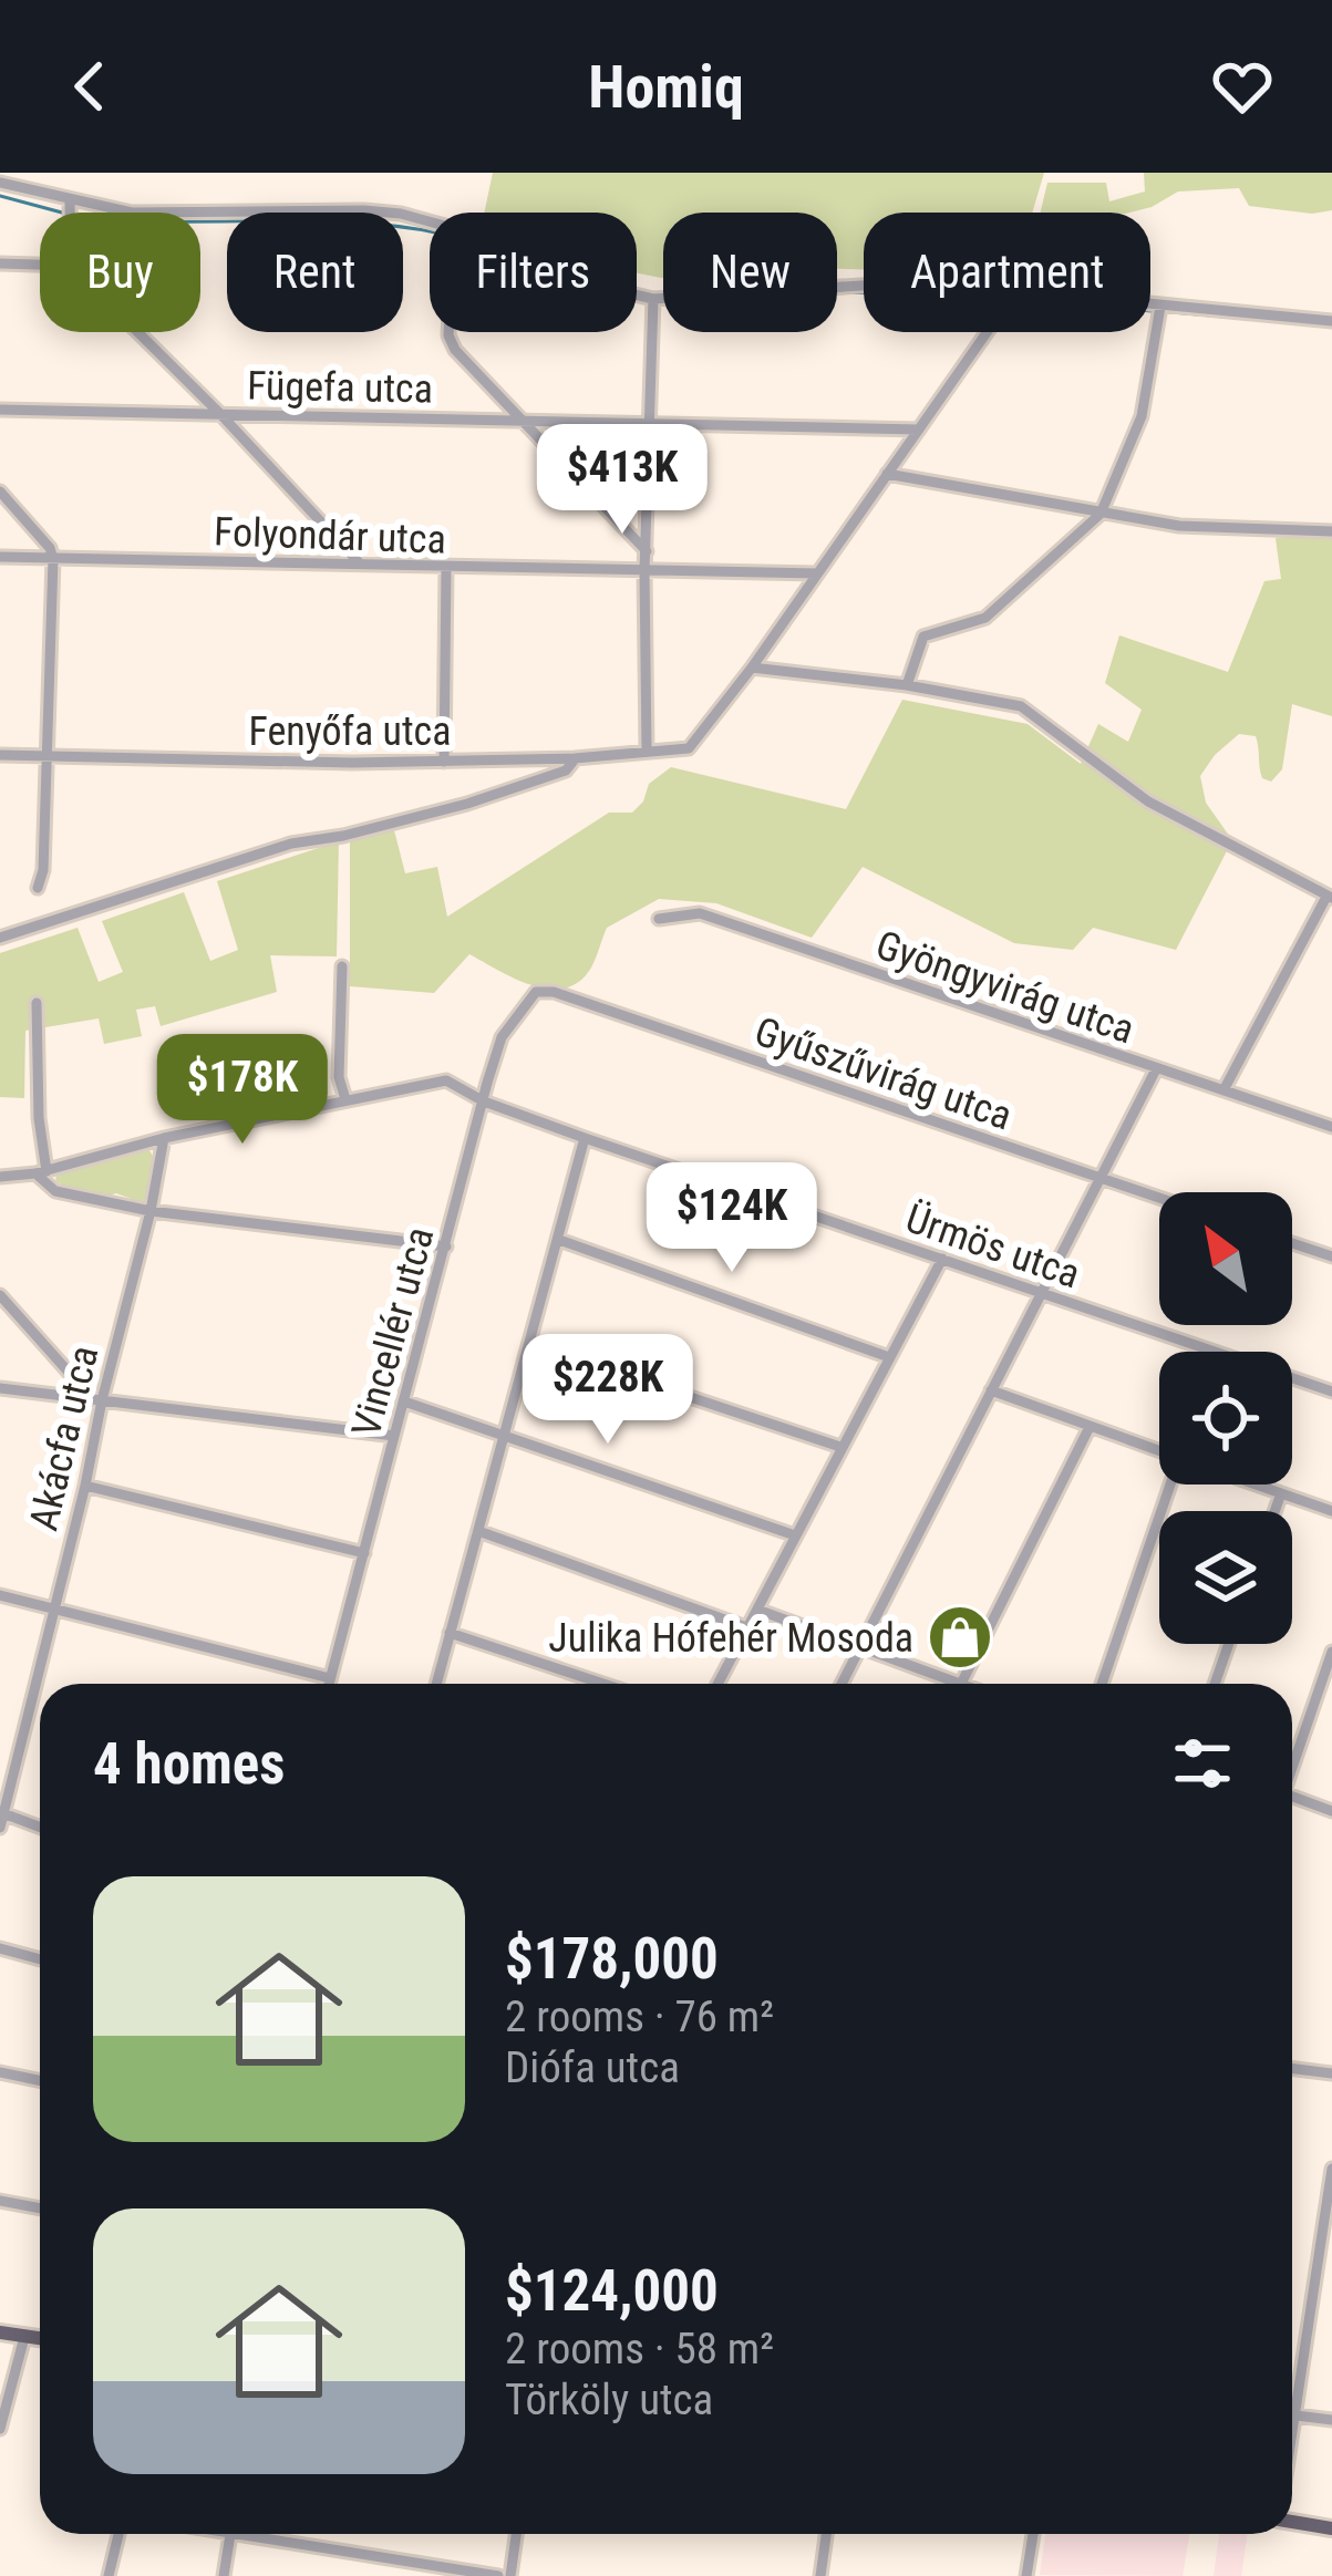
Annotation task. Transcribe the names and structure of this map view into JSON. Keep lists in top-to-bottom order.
{
  "streets": {
    "street": [
      "Fügefa utca",
      "Folyondár utca",
      "Fenyőfa utca",
      "Gyöngyvirág utca",
      "Gyűszűvirág utca",
      "Ürmös utca",
      "Vincellér utca",
      "Akácfa utca"
    ]
  },
  "crossings": [
    ["Gyűszűvirág utca", "Vincellér utca"],
    ["Ürmös utca", "Vincellér utca"],
    ["Ürmös utca", "Akácfa utca"]
  ],
  "places": {
    "shop": ["Julika Hófehér Mosoda"]
  },
  "north": "top left",
  "page": {
    "header": "Homiq",
    "chip": [
      "Buy",
      "Rent",
      "Filters",
      "New",
      "Apartment"
    ],
    "price": [
      "$413K",
      "$178K",
      "$124K",
      "$228K"
    ],
    "heading": "4 homes",
    "list": [
      {
        "name": "$178,000",
        "note": "2 rooms · 76 m² · Diófa utca"
      },
      {
        "name": "$124,000",
        "note": "2 rooms · 58 m² · Törköly utca"
      }
    ]
  }
}
